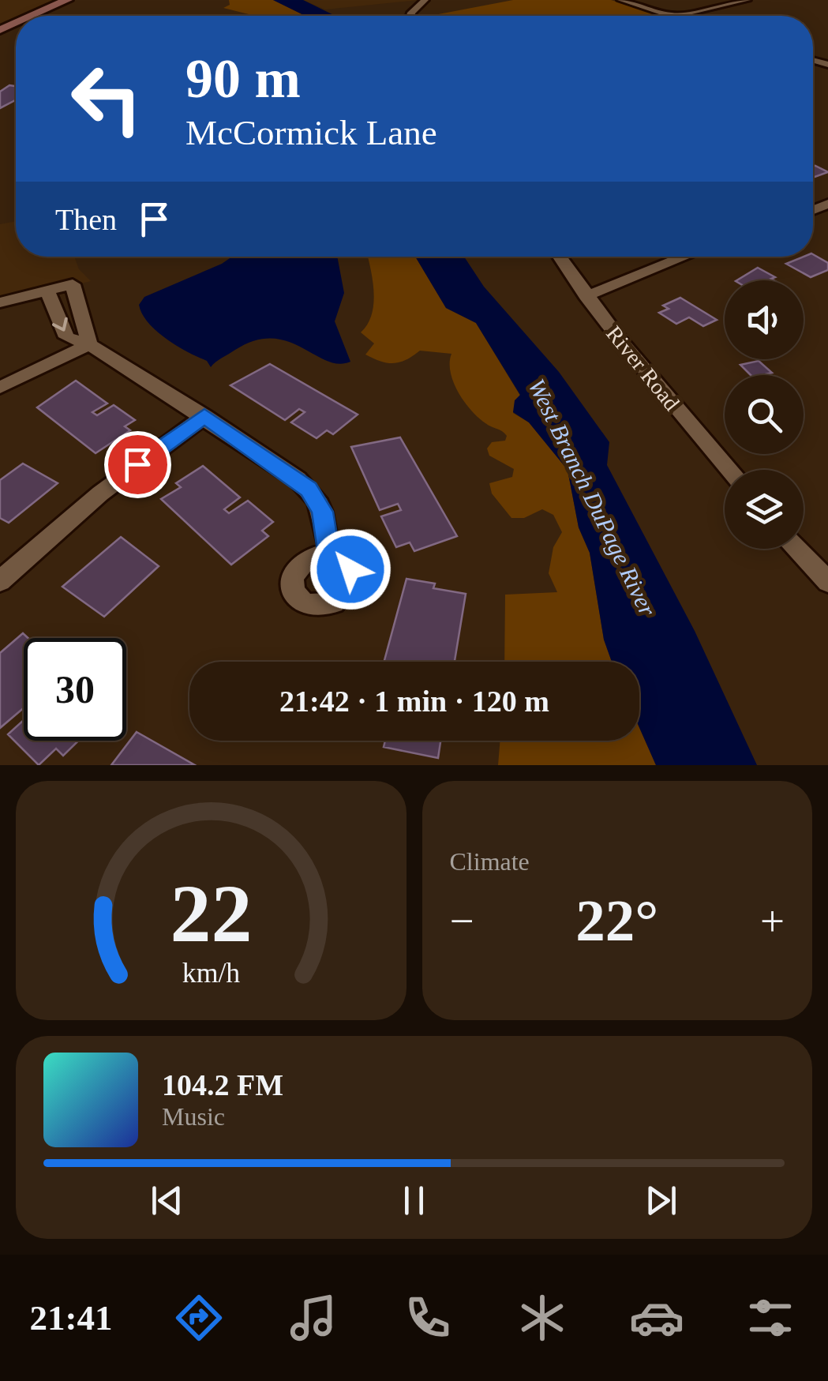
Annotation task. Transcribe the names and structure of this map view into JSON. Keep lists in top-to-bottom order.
{
  "streets": {
    "street": ["River Road"]
  },
  "water": ["West Branch DuPage River"],
  "page": {
    "turn": ["90 m", "McCormick Lane"],
    "then": "Then",
    "limit": "30",
    "trip": "21:42 · 1 min · 120 m",
    "tile": "Climate",
    "heat": ["−", "22°", "+"],
    "song": ["104.2 FM", "Music"],
    "tabs": "21:41",
    "gauge": ["22", "km/h"]
  }
}
